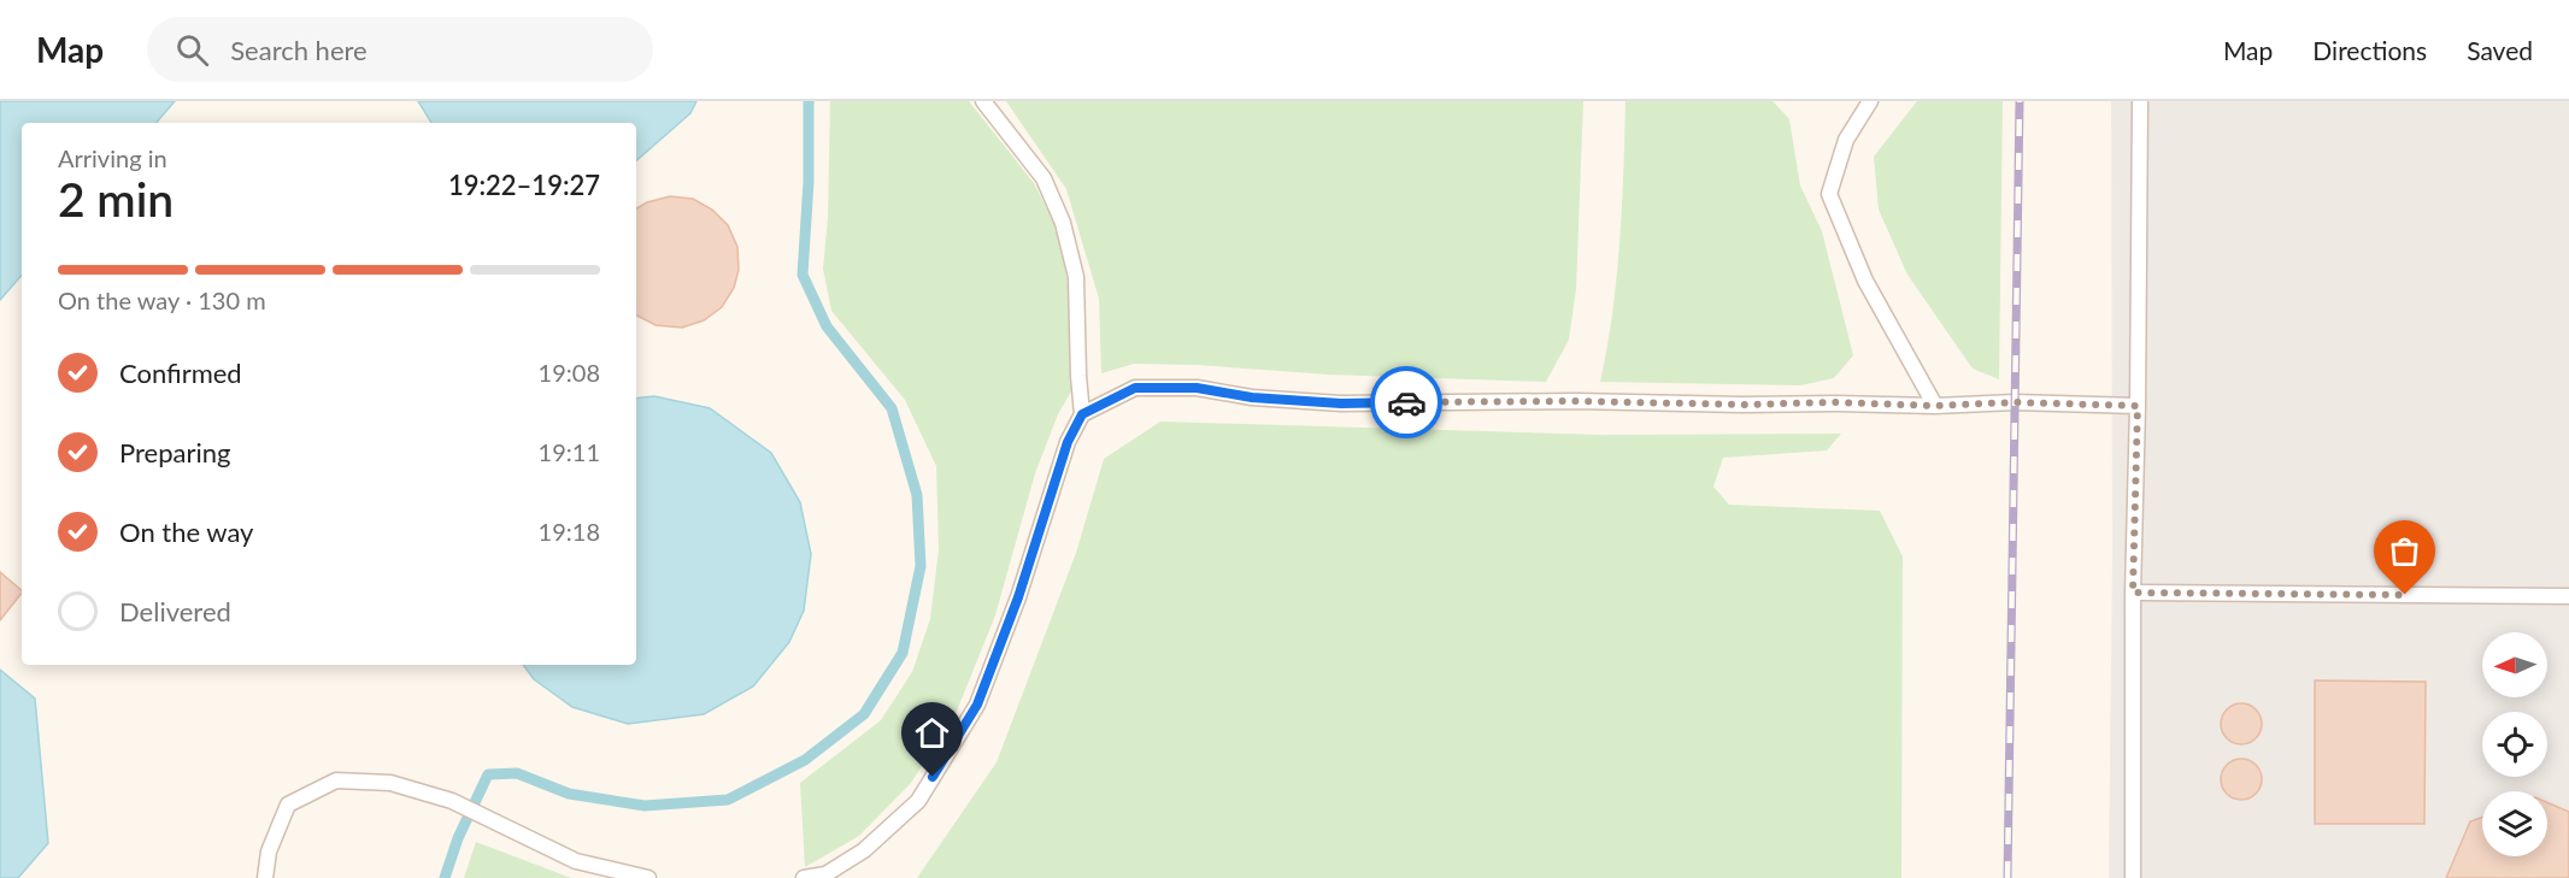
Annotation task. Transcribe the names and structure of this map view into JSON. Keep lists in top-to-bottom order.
{
  "north": "left",
  "page": {
    "header": "Map",
    "search": "Search here",
    "nav": ["Map", "Directions", "Saved"],
    "heading": ["2 min", "Arriving in", "19:22–19:27"],
    "bar": "On the way · 130 m",
    "list": [
      ["Confirmed", "19:08"],
      ["Preparing", "19:11"],
      ["On the way", "19:18"],
      "Delivered"
    ]
  }
}
